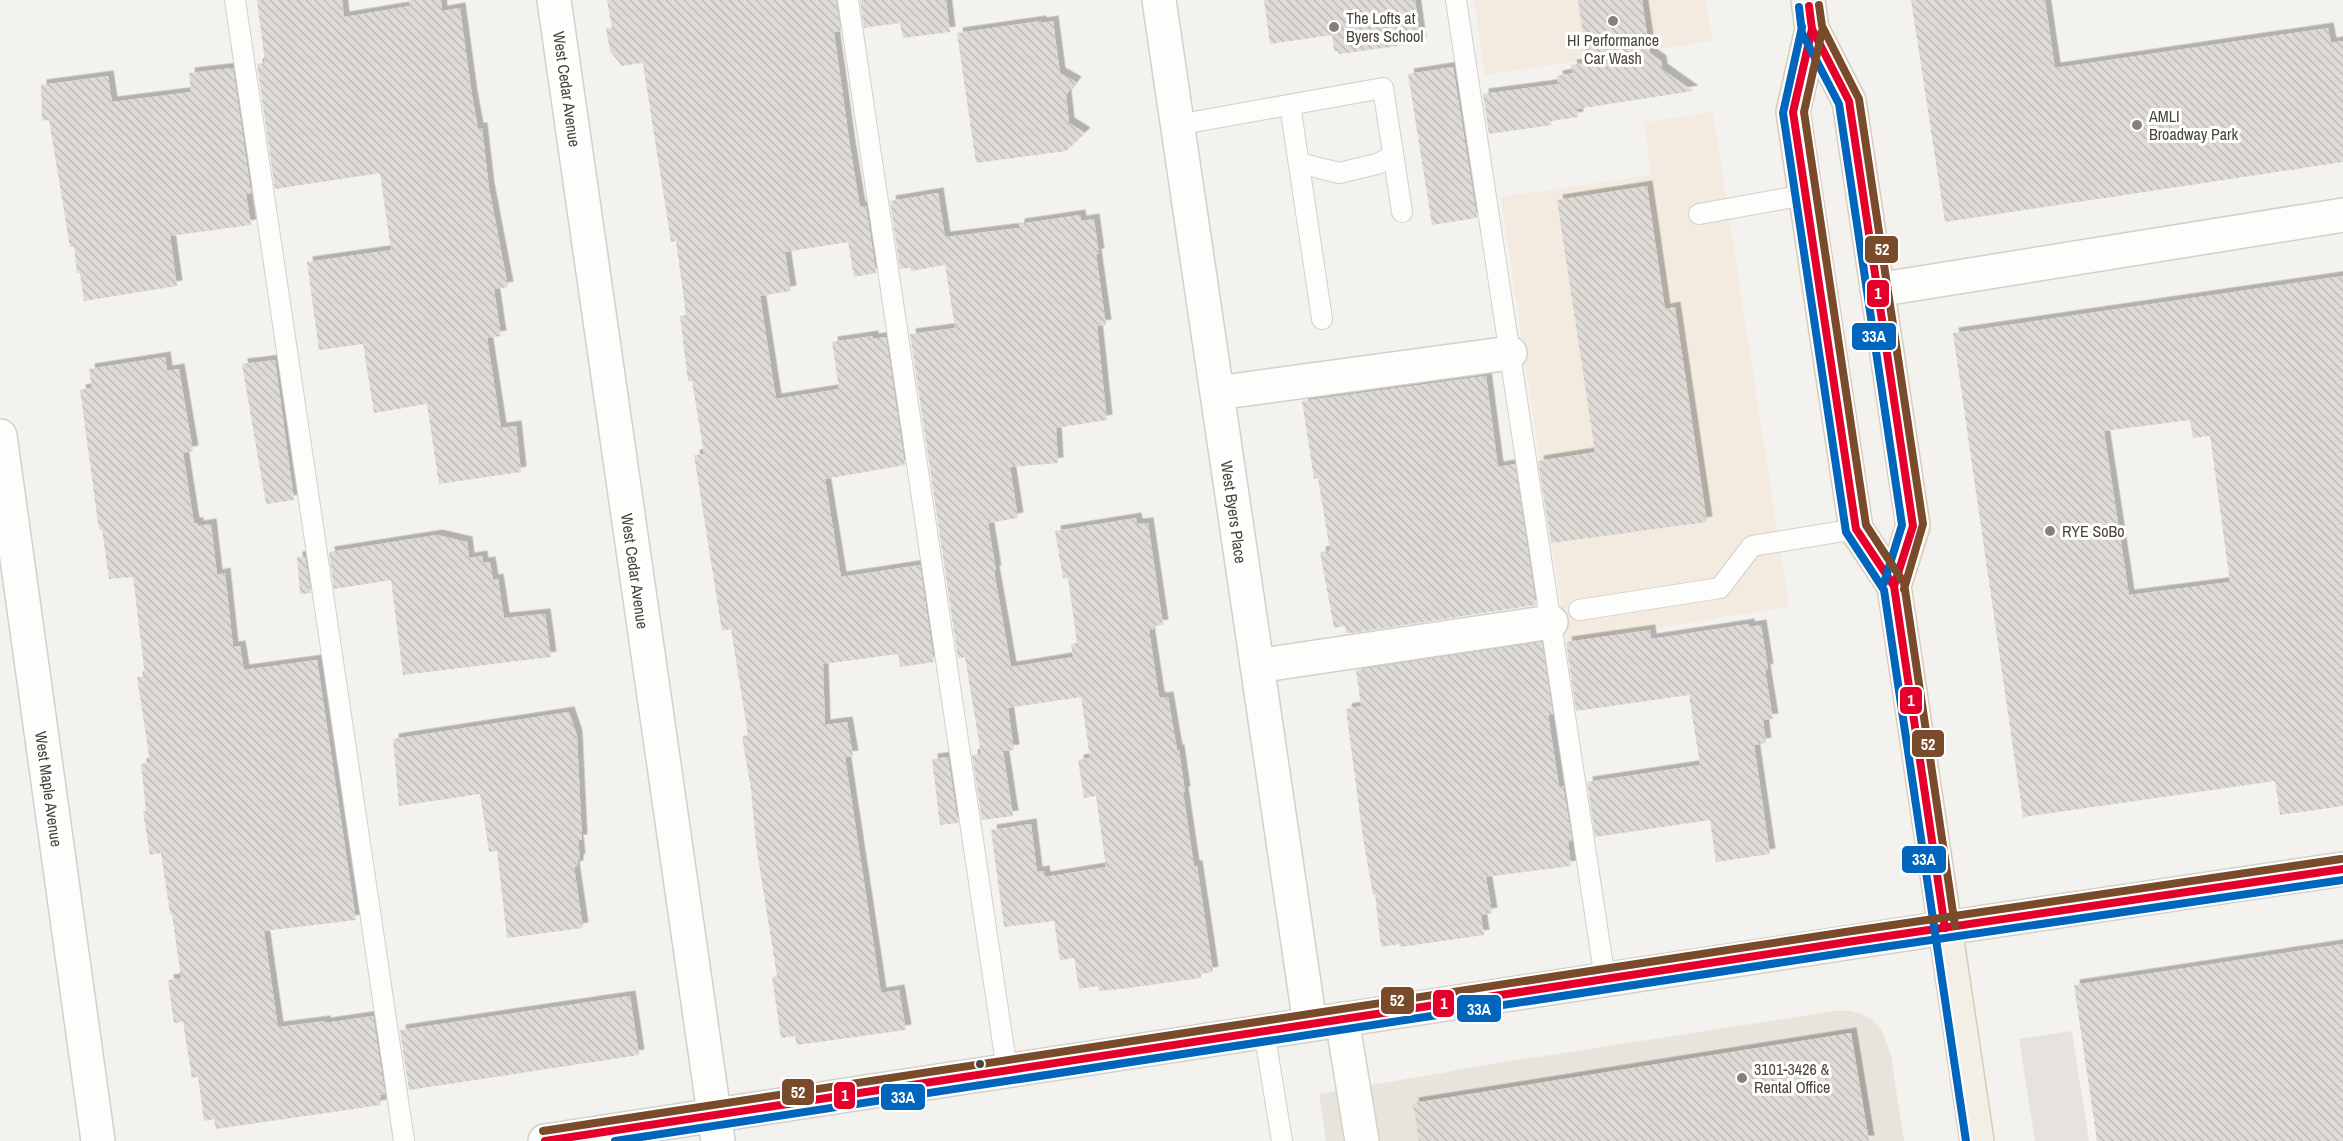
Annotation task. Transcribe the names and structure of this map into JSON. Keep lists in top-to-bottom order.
{
  "streets": {
    "street": ["West Cedar Avenue", "West Byers Place", "West Maple Avenue"]
  },
  "places": [
    "HI Performance Car Wash",
    "The Lofts at Byers School",
    "AMLI Broadway Park",
    "RYE SoBo",
    "3101-3426 & Rental Office"
  ],
  "lines": ["transit line 52", "transit line 1", "transit line 33A"]
}
